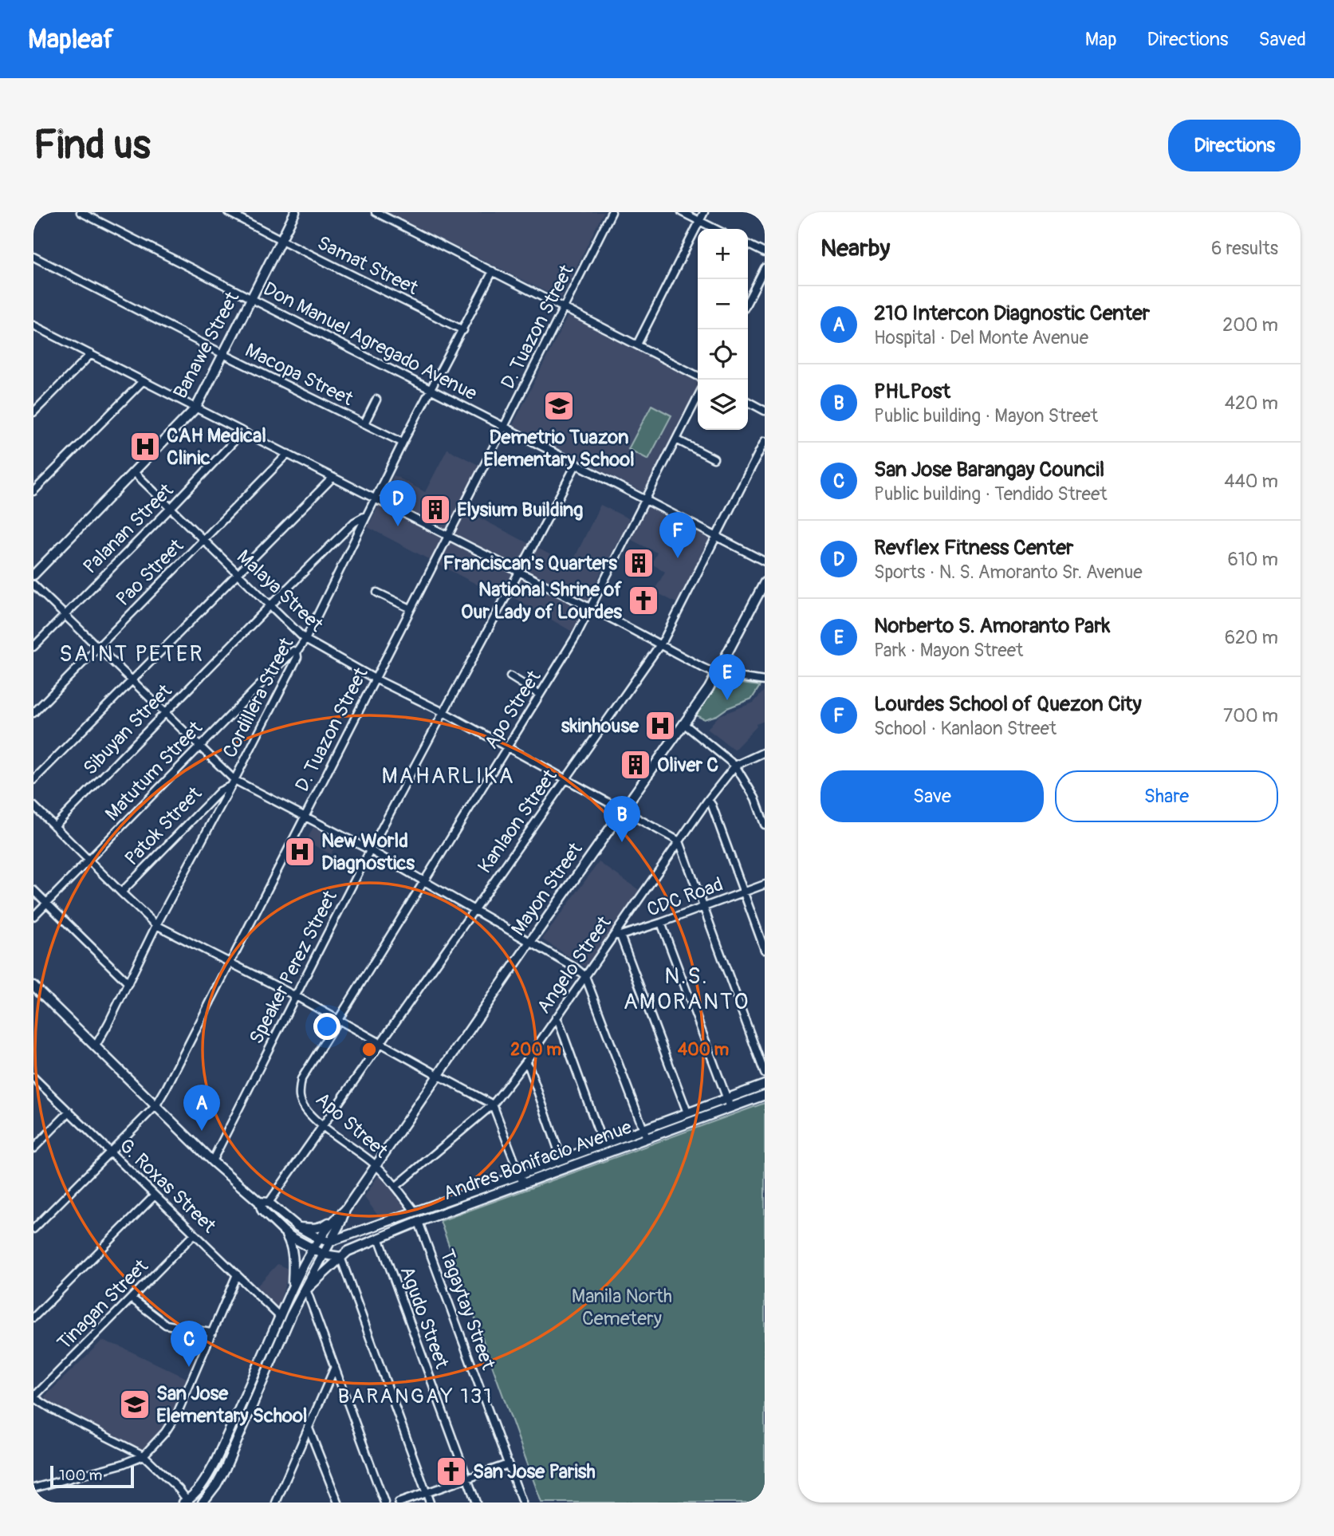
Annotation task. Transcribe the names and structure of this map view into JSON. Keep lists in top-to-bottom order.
{
  "streets": {
    "main road": ["Banawe Street", "Mayon Street", "Andres Bonifacio Avenue"],
    "street": [
      "Samat Street",
      "D. Tuazon Street",
      "Don Manuel Agregado Avenue",
      "Macopa Street",
      "Palanan Street",
      "Pao Street",
      "Malaya Street",
      "Cordillera Street",
      "Apo Street",
      "Sibuyan Street",
      "Matutum Street",
      "Kanlaon Street",
      "Patok Street",
      "CDC Road",
      "Angelo Street",
      "Speaker Perez Street",
      "G. Roxas Street",
      "Tinagan Street",
      "Tagaytay Street",
      "Agudo Street"
    ]
  },
  "crossings": [
    ["Samat Street", "Banawe Street"],
    ["Samat Street", "Cordillera Street"],
    ["D. Tuazon Street", "Don Manuel Agregado Avenue"],
    ["D. Tuazon Street", "Malaya Street"],
    ["D. Tuazon Street", "G. Roxas Street"],
    ["Don Manuel Agregado Avenue", "Banawe Street"],
    ["Don Manuel Agregado Avenue", "Cordillera Street"],
    ["Don Manuel Agregado Avenue", "Apo Street"],
    ["Don Manuel Agregado Avenue", "Kanlaon Street"],
    ["Don Manuel Agregado Avenue", "Speaker Perez Street"],
    ["Banawe Street", "Macopa Street"],
    ["Banawe Street", "Malaya Street"],
    ["Macopa Street", "Cordillera Street"],
    ["Palanan Street", "Malaya Street"],
    ["Pao Street", "Malaya Street"],
    ["Malaya Street", "Cordillera Street"],
    ["Malaya Street", "Apo Street"],
    ["Malaya Street", "Sibuyan Street"],
    ["Malaya Street", "Kanlaon Street"],
    ["Malaya Street", "Mayon Street"],
    ["Malaya Street", "Angelo Street"],
    ["Malaya Street", "Speaker Perez Street"],
    ["Cordillera Street", "Sibuyan Street"],
    ["Cordillera Street", "Matutum Street"],
    ["Cordillera Street", "Patok Street"],
    ["Apo Street", "Kanlaon Street"],
    ["Apo Street", "Mayon Street"],
    ["Apo Street", "Angelo Street"],
    ["Apo Street", "Andres Bonifacio Avenue"],
    ["Mayon Street", "Andres Bonifacio Avenue"],
    ["CDC Road", "Angelo Street"],
    ["Andres Bonifacio Avenue", "Tagaytay Street"],
    ["Andres Bonifacio Avenue", "Agudo Street"],
    ["G. Roxas Street", "Tinagan Street"]
  ],
  "districts": [
    "SAINT PETER",
    "MAHARLIKA",
    "N.S. AMORANTO",
    "BARANGAY 131"
  ],
  "parks": ["Manila North Cemetery"],
  "places": {
    "school or university": ["Demetrio Tuazon Elementary School", "San Jose Elementary School"],
    "hospital": ["CAH Medical Clinic", "skinhouse", "New World Diagnostics"],
    "building": ["Elysium Building", "Franciscan's Quarters", "Oliver C"],
    "church": ["National Shrine of Our Lady of Lourdes", "San Jose Parish"]
  },
  "scale_bar": "100 m",
  "page": {
    "header": "Mapleaf",
    "nav": ["Map", "Directions", "Saved"],
    "buttons": [
      "Directions",
      ["Save", "Share"]
    ],
    "title": "Find us",
    "heading": ["Nearby", "6 results"],
    "map_buttons": ["+", "−"],
    "list": [
      {
        "mark": "A",
        "name": "210 Intercon Diagnostic Center",
        "note": "Hospital · Del Monte Avenue",
        "value": "200 m"
      },
      {
        "mark": "B",
        "name": "PHLPost",
        "note": "Public building · Mayon Street",
        "value": "420 m"
      },
      {
        "mark": "C",
        "name": "San Jose Barangay Council",
        "note": "Public building · Tendido Street",
        "value": "440 m"
      },
      {
        "mark": "D",
        "name": "Revflex Fitness Center",
        "note": "Sports · N. S. Amoranto Sr. Avenue",
        "value": "610 m"
      },
      {
        "mark": "E",
        "name": "Norberto S. Amoranto Park",
        "note": "Park · Mayon Street",
        "value": "620 m"
      },
      {
        "mark": "F",
        "name": "Lourdes School of Quezon City",
        "note": "School · Kanlaon Street",
        "value": "700 m"
      }
    ],
    "pins": [
      "D",
      "F",
      "E",
      "B",
      "A",
      "C"
    ],
    "scale": "100 m"
  },
  "rings": ["200 m", "400 m"]
}
